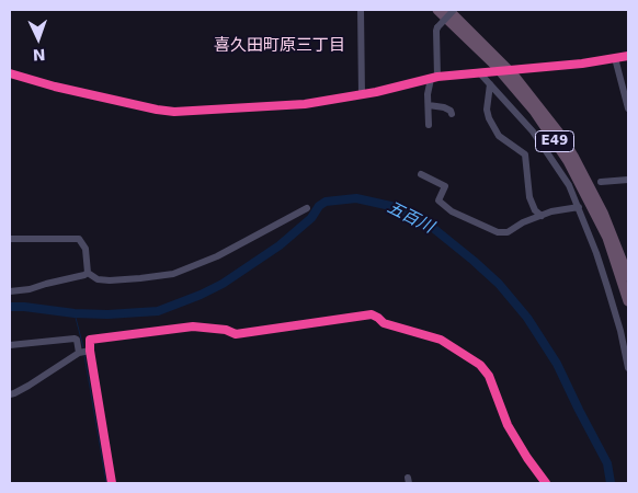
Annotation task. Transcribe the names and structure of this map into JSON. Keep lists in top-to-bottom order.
{
  "streets": {
    "highway": ["E49"]
  },
  "districts": ["喜久田町原三丁目"],
  "water": ["五百川"],
  "north": "bottom"
}
